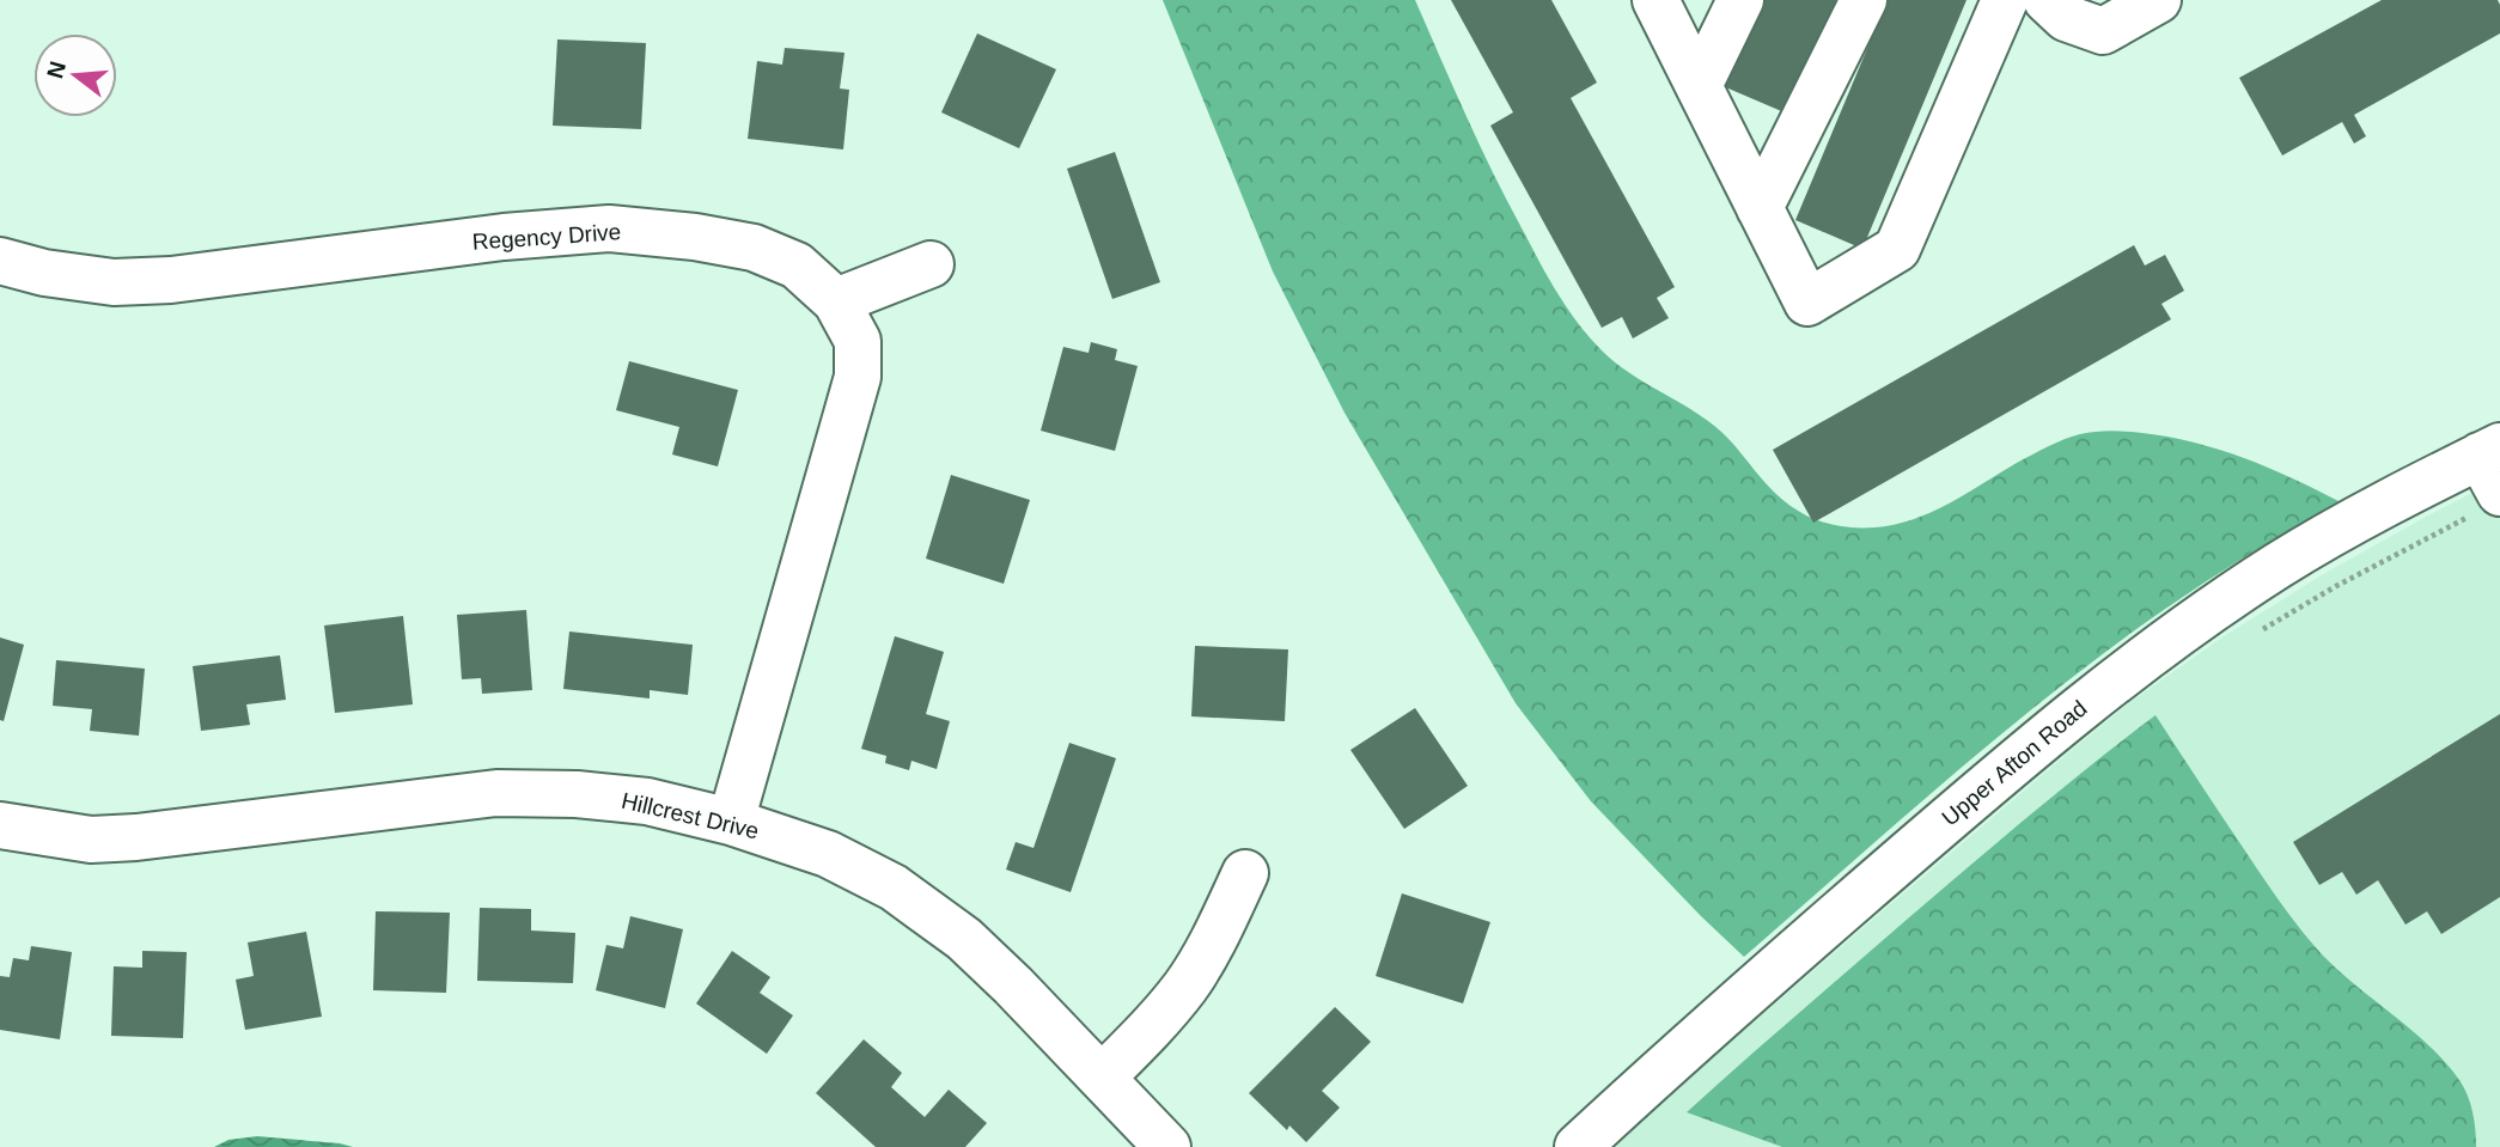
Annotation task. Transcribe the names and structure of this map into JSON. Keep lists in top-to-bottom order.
{
  "streets": {
    "street": ["Regency Drive", "Upper Afton Road", "Hillcrest Drive"]
  },
  "crossings": [
    ["Regency Drive", "Hillcrest Drive"]
  ],
  "north": "left"
}
